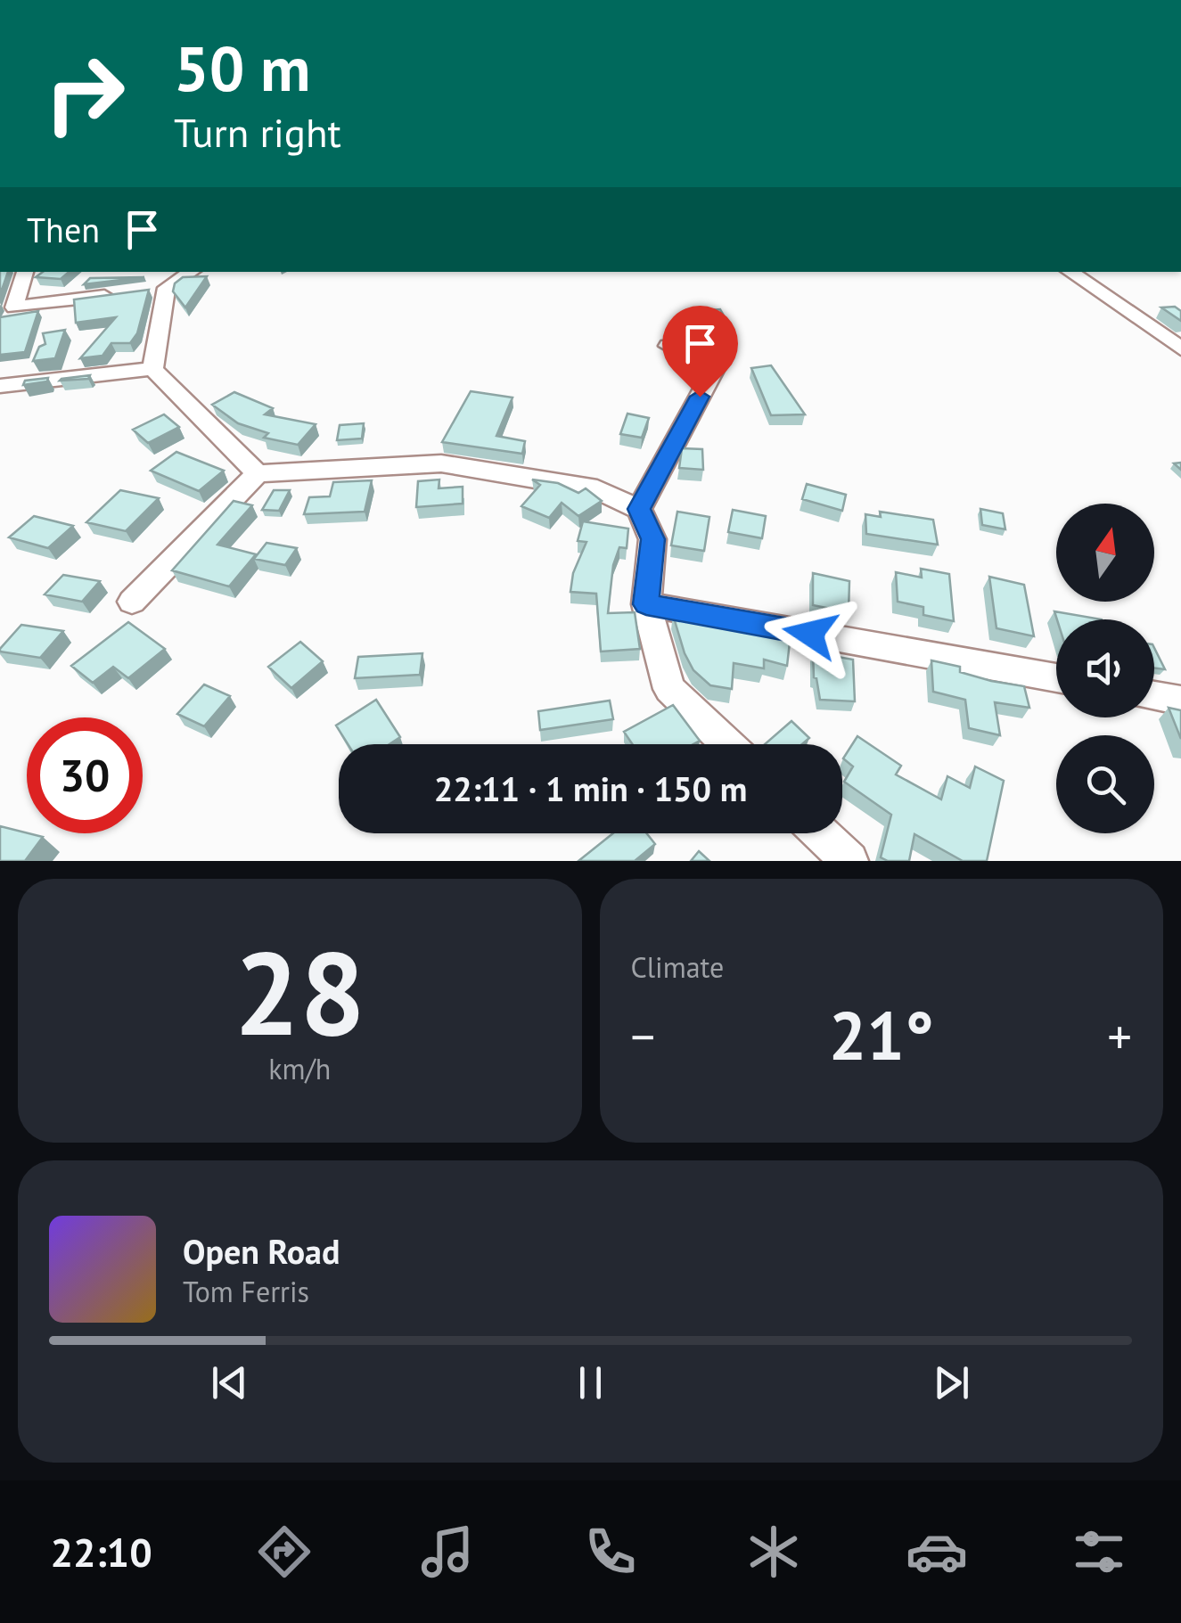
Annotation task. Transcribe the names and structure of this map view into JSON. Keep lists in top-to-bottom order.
{
  "north": "top",
  "page": {
    "turn": ["50 m", "Turn right"],
    "then": "Then",
    "limit": "30",
    "trip": "22:11 · 1 min · 150 m",
    "tile": [
      ["28", "km/h"],
      "Climate"
    ],
    "heat": ["−", "21°", "+"],
    "song": ["Open Road", "Tom Ferris"],
    "tabs": "22:10"
  }
}
